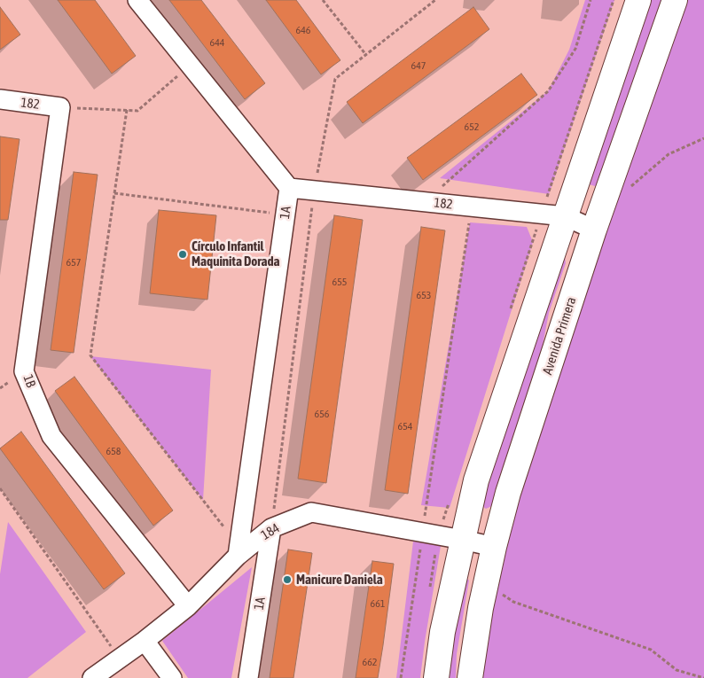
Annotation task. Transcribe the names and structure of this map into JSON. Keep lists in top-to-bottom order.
{
  "streets": {
    "street": [
      "182",
      "1A",
      "Avenida Primera",
      "1B",
      "184"
    ]
  },
  "crossings": [
    ["182", "1A"],
    ["182", "Avenida Primera"],
    ["182", "1B"],
    ["1A", "184"],
    ["Avenida Primera", "184"],
    ["1B", "184"]
  ],
  "places": ["Círculo Infantil Maquinita Dorada", "Manicure Daniela"],
  "house_numbers": [
    "646",
    "644",
    "647",
    "652",
    "657",
    "655",
    "653",
    "656",
    "654",
    "658",
    "661",
    "662"
  ]
}
